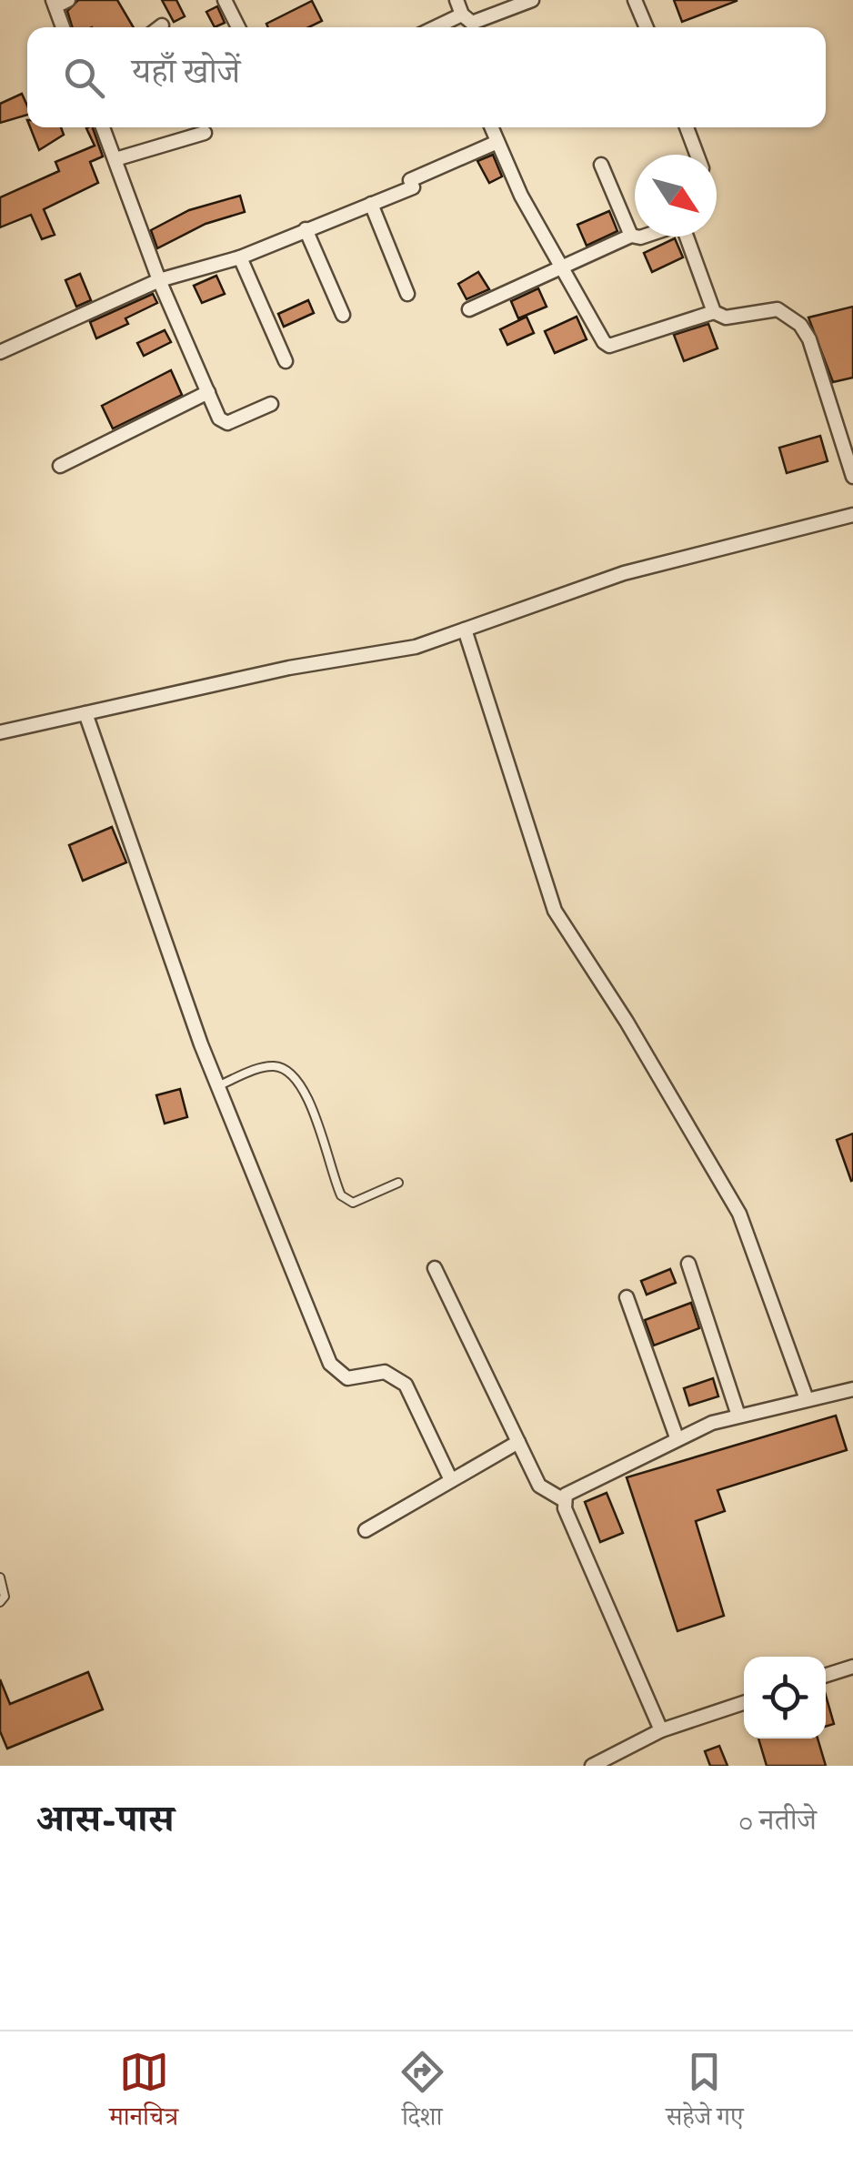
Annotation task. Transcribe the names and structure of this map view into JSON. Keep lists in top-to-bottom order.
{
  "north": "bottom right",
  "page": {
    "search": "यहाँ खोजें",
    "heading": ["आस-पास", "0 नतीजे"],
    "nav": ["मानचित्र", "दिशा", "सहेजे गए"]
  }
}
